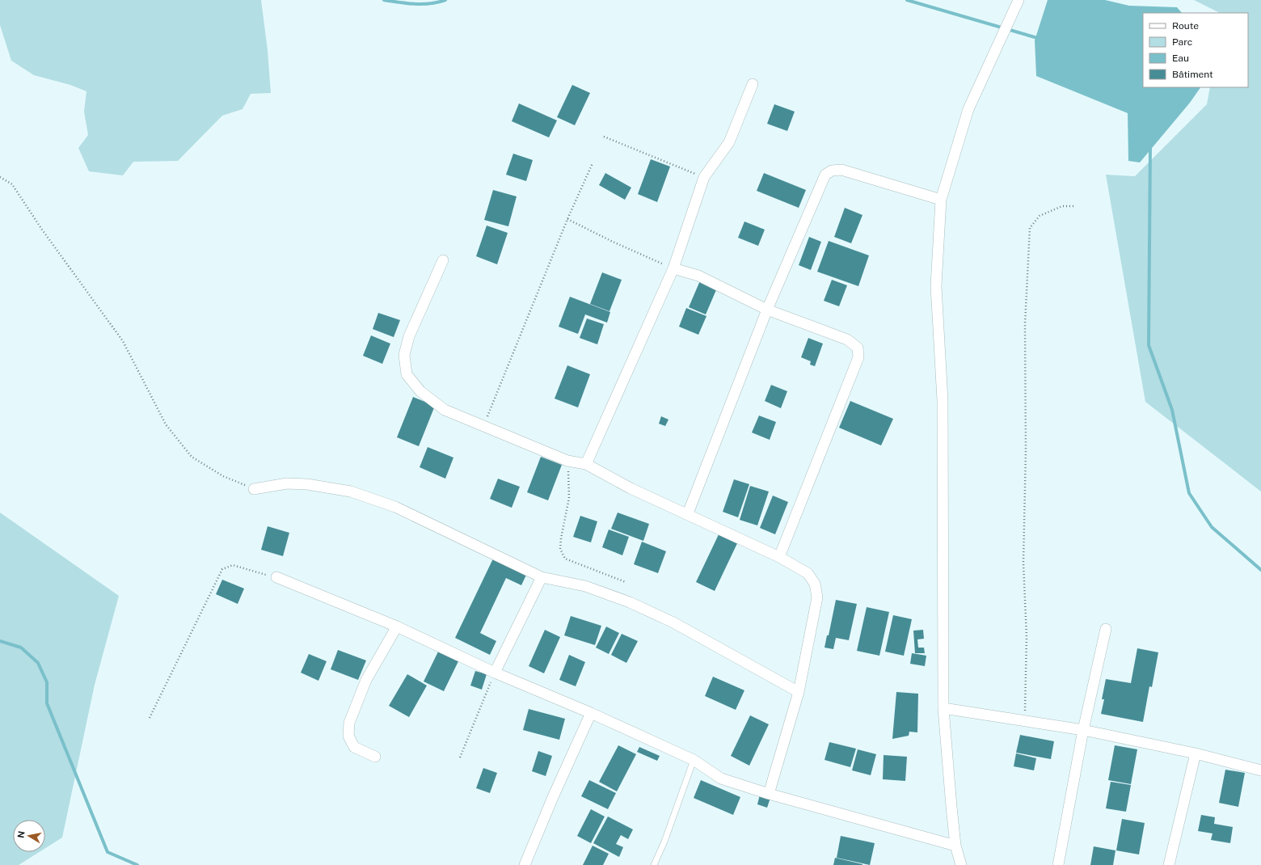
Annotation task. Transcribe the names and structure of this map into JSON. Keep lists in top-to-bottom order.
{
  "legend": [
    "Route",
    "Parc",
    "Eau",
    "Bâtiment"
  ],
  "north": "left"
}
